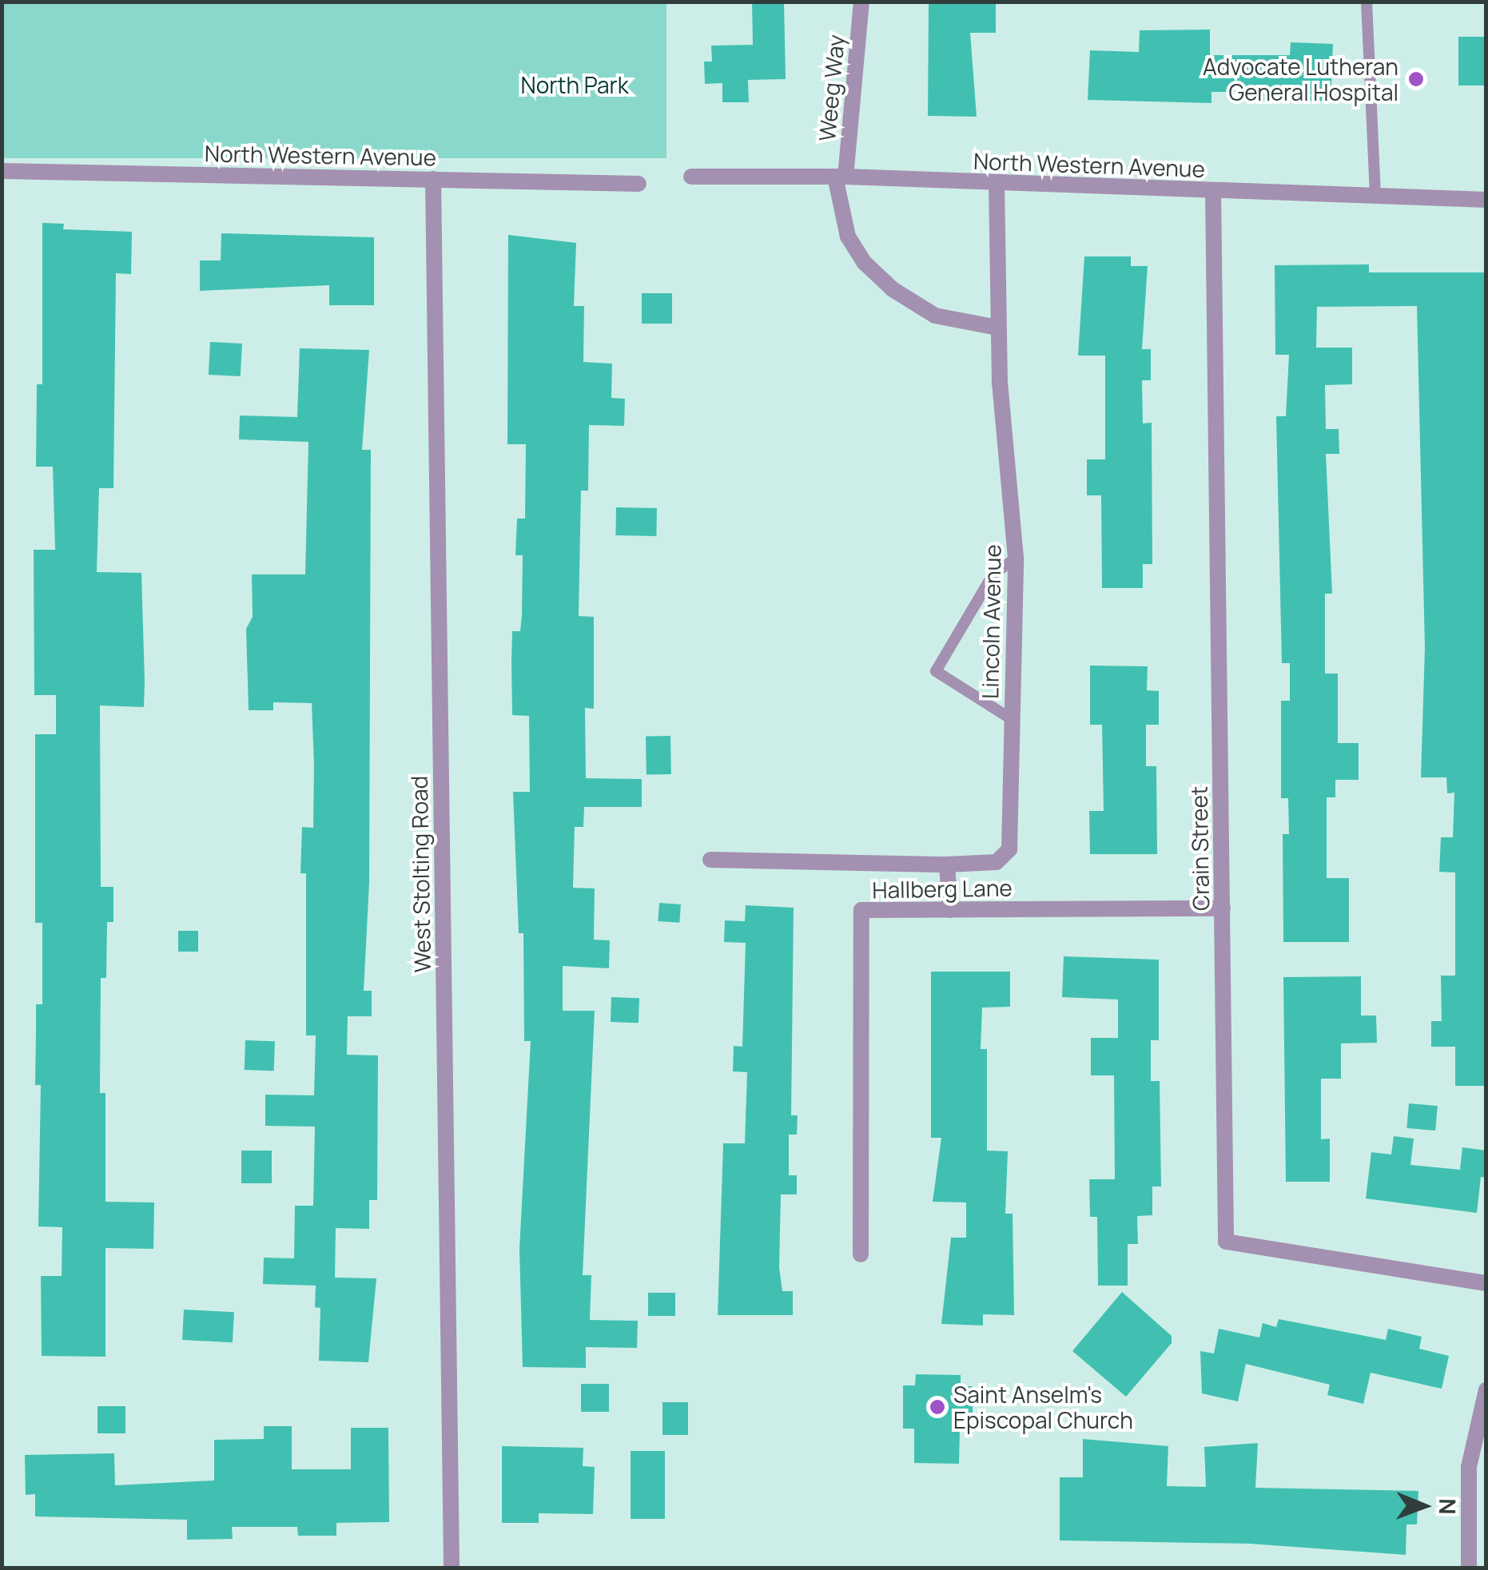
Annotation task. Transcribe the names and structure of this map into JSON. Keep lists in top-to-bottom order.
{
  "streets": {
    "street": [
      "Weeg Way",
      "North Western Avenue",
      "Lincoln Avenue",
      "Crain Street",
      "West Stolting Road",
      "Hallberg Lane"
    ]
  },
  "crossings": [
    ["Weeg Way", "North Western Avenue"],
    ["North Western Avenue", "Lincoln Avenue"],
    ["North Western Avenue", "Crain Street"],
    ["North Western Avenue", "West Stolting Road"],
    ["Crain Street", "Hallberg Lane"]
  ],
  "parks": ["North Park"],
  "places": ["Advocate Lutheran General Hospital", "Saint Anselm's Episcopal Church"],
  "north": "right"
}
